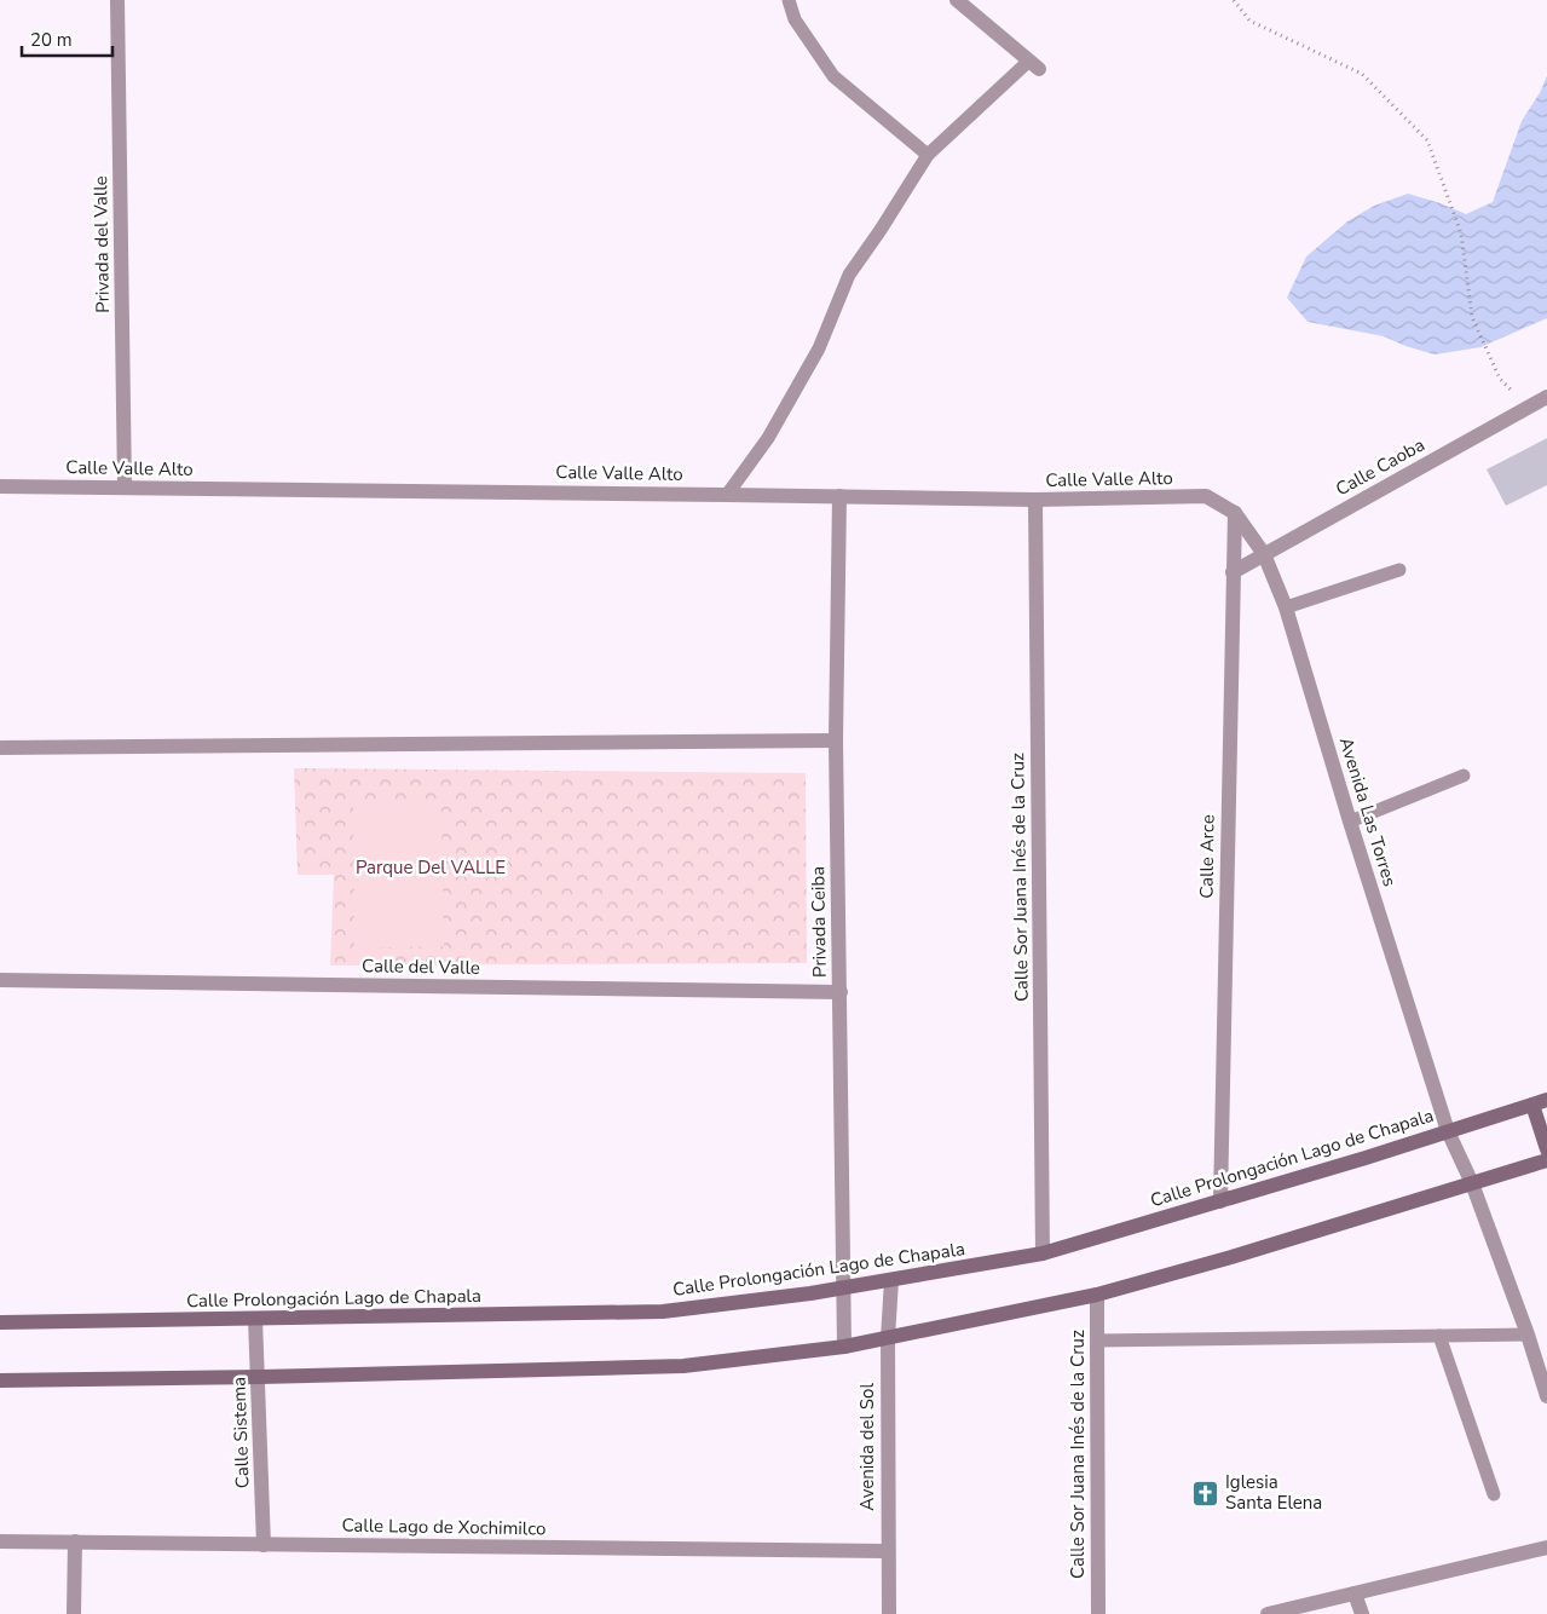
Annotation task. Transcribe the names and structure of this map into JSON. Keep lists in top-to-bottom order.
{
  "streets": {
    "main road": ["Calle Prolongación Lago de Chapala"],
    "street": [
      "Privada del Valle",
      "Calle Caoba",
      "Calle Valle Alto",
      "Avenida Las Torres",
      "Calle Arce",
      "Calle Sor Juana Inés de la Cruz",
      "Privada Ceiba",
      "Calle del Valle",
      "Calle Sistema",
      "Avenida del Sol",
      "Calle Lago de Xochimilco"
    ]
  },
  "crossings": [
    ["Privada del Valle", "Calle Valle Alto"],
    ["Calle Caoba", "Avenida Las Torres"],
    ["Calle Caoba", "Calle Arce"],
    ["Calle Valle Alto", "Avenida Las Torres"],
    ["Calle Valle Alto", "Calle Arce"],
    ["Calle Valle Alto", "Calle Sor Juana Inés de la Cruz"],
    ["Calle Valle Alto", "Privada Ceiba"],
    ["Avenida Las Torres", "Calle Arce"],
    ["Avenida Las Torres", "Calle Prolongación Lago de Chapala"],
    ["Calle Arce", "Calle Prolongación Lago de Chapala"],
    ["Calle Sor Juana Inés de la Cruz", "Calle Prolongación Lago de Chapala"],
    ["Privada Ceiba", "Calle del Valle"],
    ["Privada Ceiba", "Calle Prolongación Lago de Chapala"],
    ["Calle Prolongación Lago de Chapala", "Calle Sistema"],
    ["Calle Prolongación Lago de Chapala", "Avenida del Sol"],
    ["Calle Sistema", "Calle Lago de Xochimilco"],
    ["Avenida del Sol", "Calle Lago de Xochimilco"]
  ],
  "parks": ["Parque Del VALLE"],
  "places": {
    "church": ["Iglesia Santa Elena"]
  },
  "scale_bar": "20 m"
}
